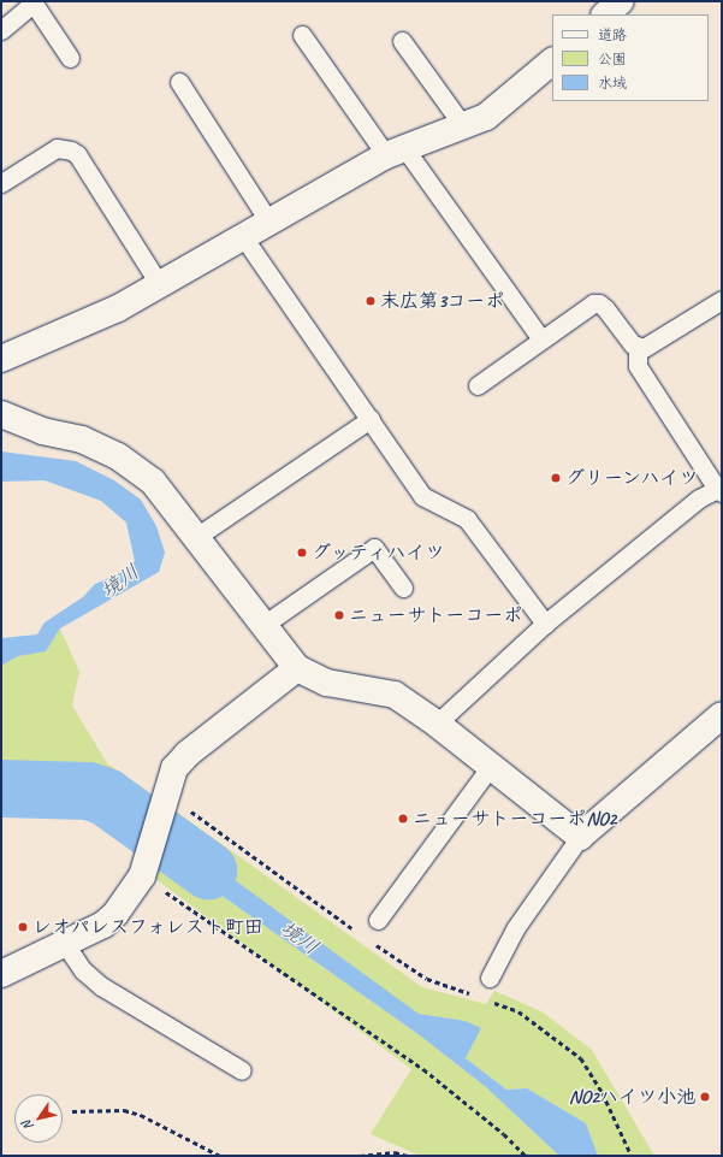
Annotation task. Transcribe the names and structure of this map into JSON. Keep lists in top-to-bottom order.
{
  "water": ["境川"],
  "places": [
    "末広第3コーポ",
    "グリーンハイツ",
    "グッティハイツ",
    "ニューサトーコーポ",
    "ニューサトーコーポNO2",
    "レオパレスフォレスト町田",
    "NO2ハイツ小池"
  ],
  "legend": ["道路", "公園", "水域"],
  "north": "bottom left"
}
